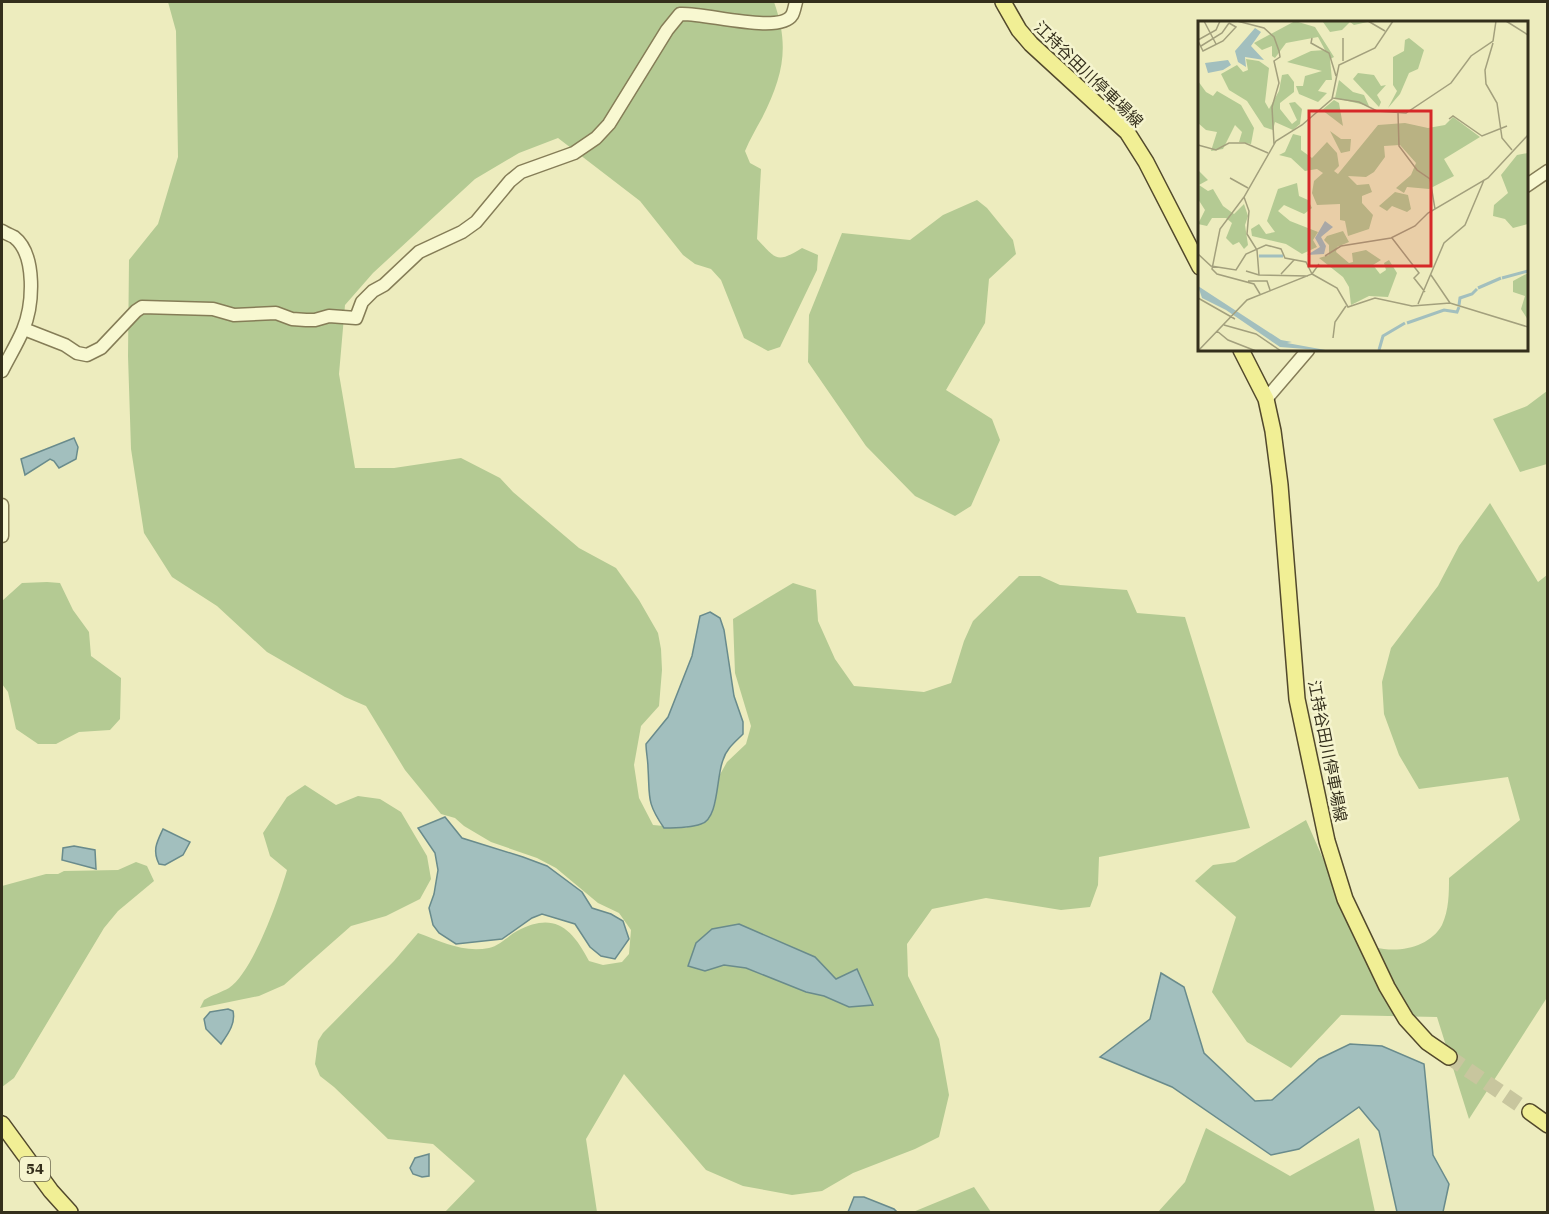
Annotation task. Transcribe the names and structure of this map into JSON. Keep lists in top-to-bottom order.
{
  "streets": {
    "main road": ["江持谷田川停車場線", "54"]
  }
}
